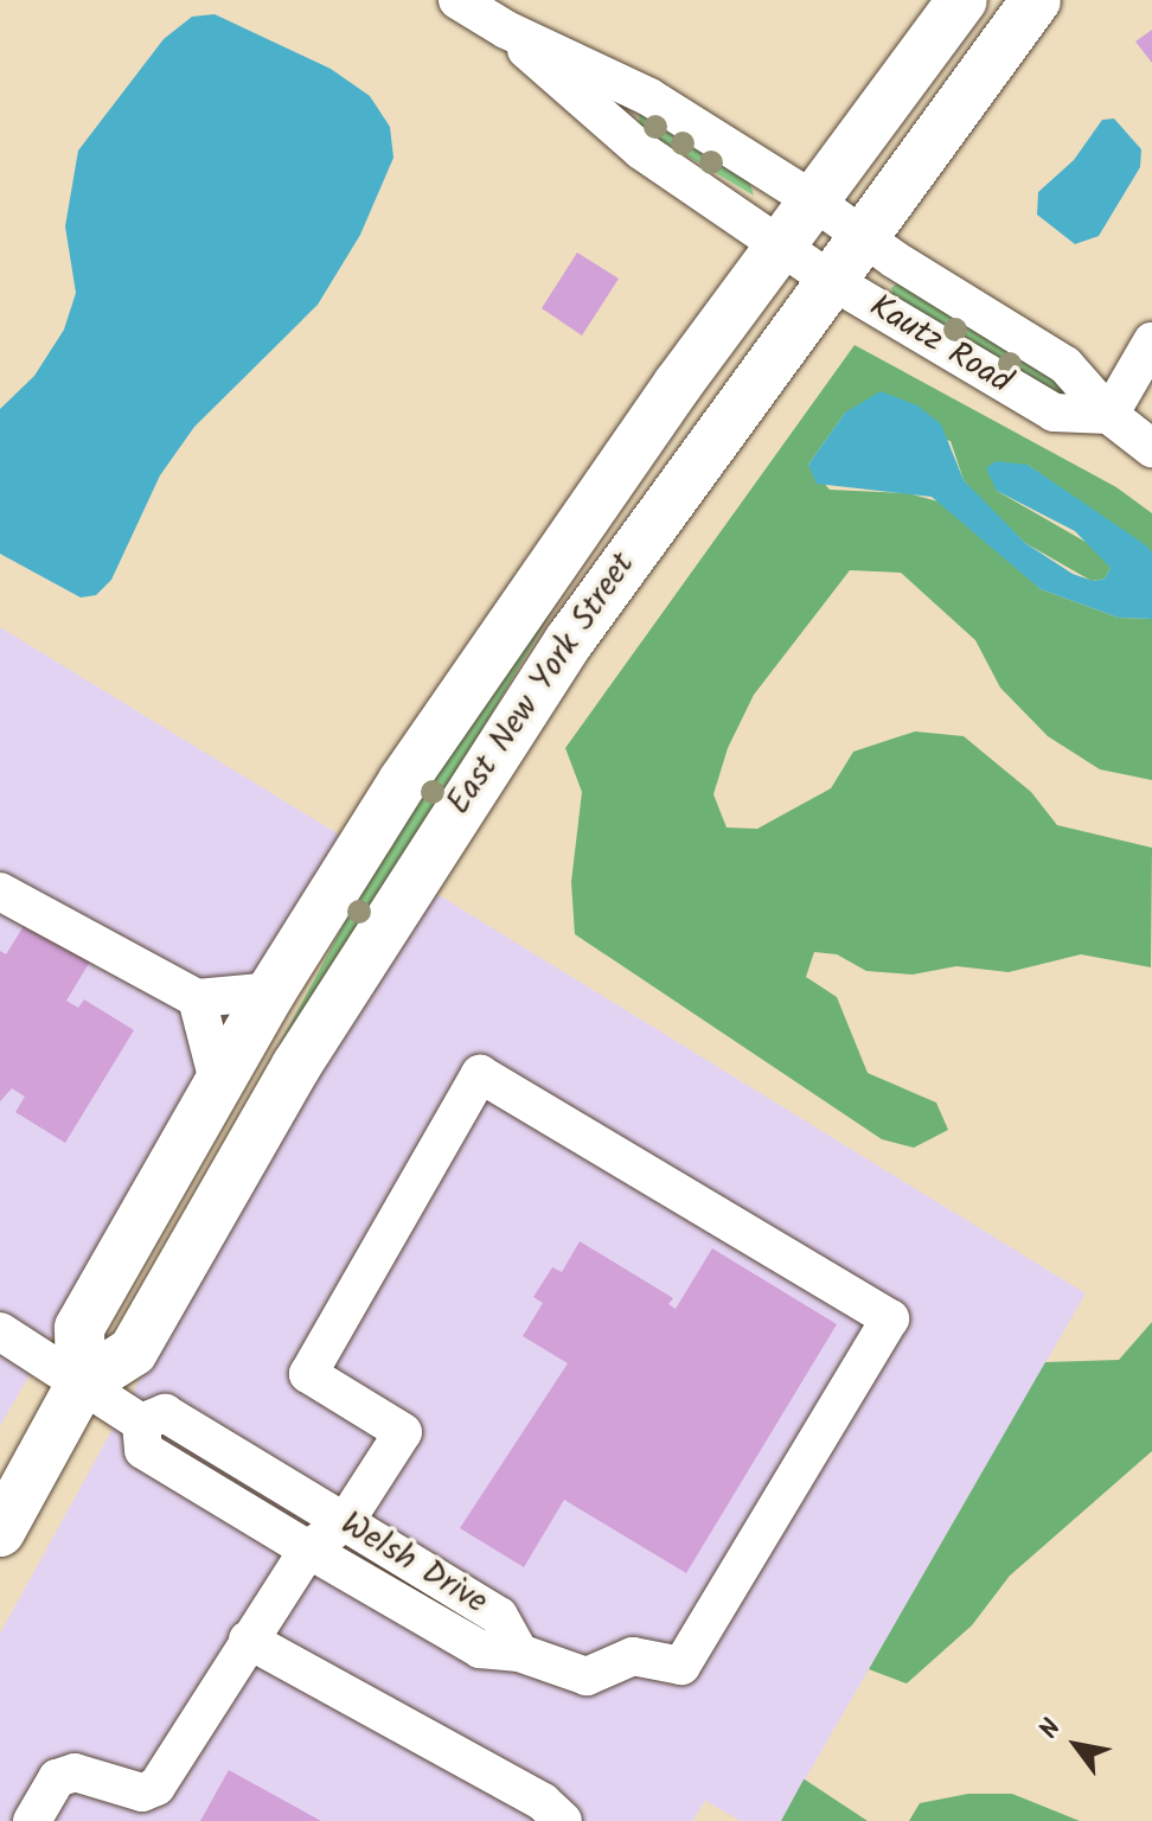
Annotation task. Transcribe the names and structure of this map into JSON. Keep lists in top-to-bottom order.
{
  "streets": {
    "main road": ["East New York Street"],
    "street": ["Kautz Road", "Welsh Drive"]
  },
  "crossings": [
    ["Kautz Road", "East New York Street"],
    ["East New York Street", "Welsh Drive"]
  ],
  "north": "top left"
}
